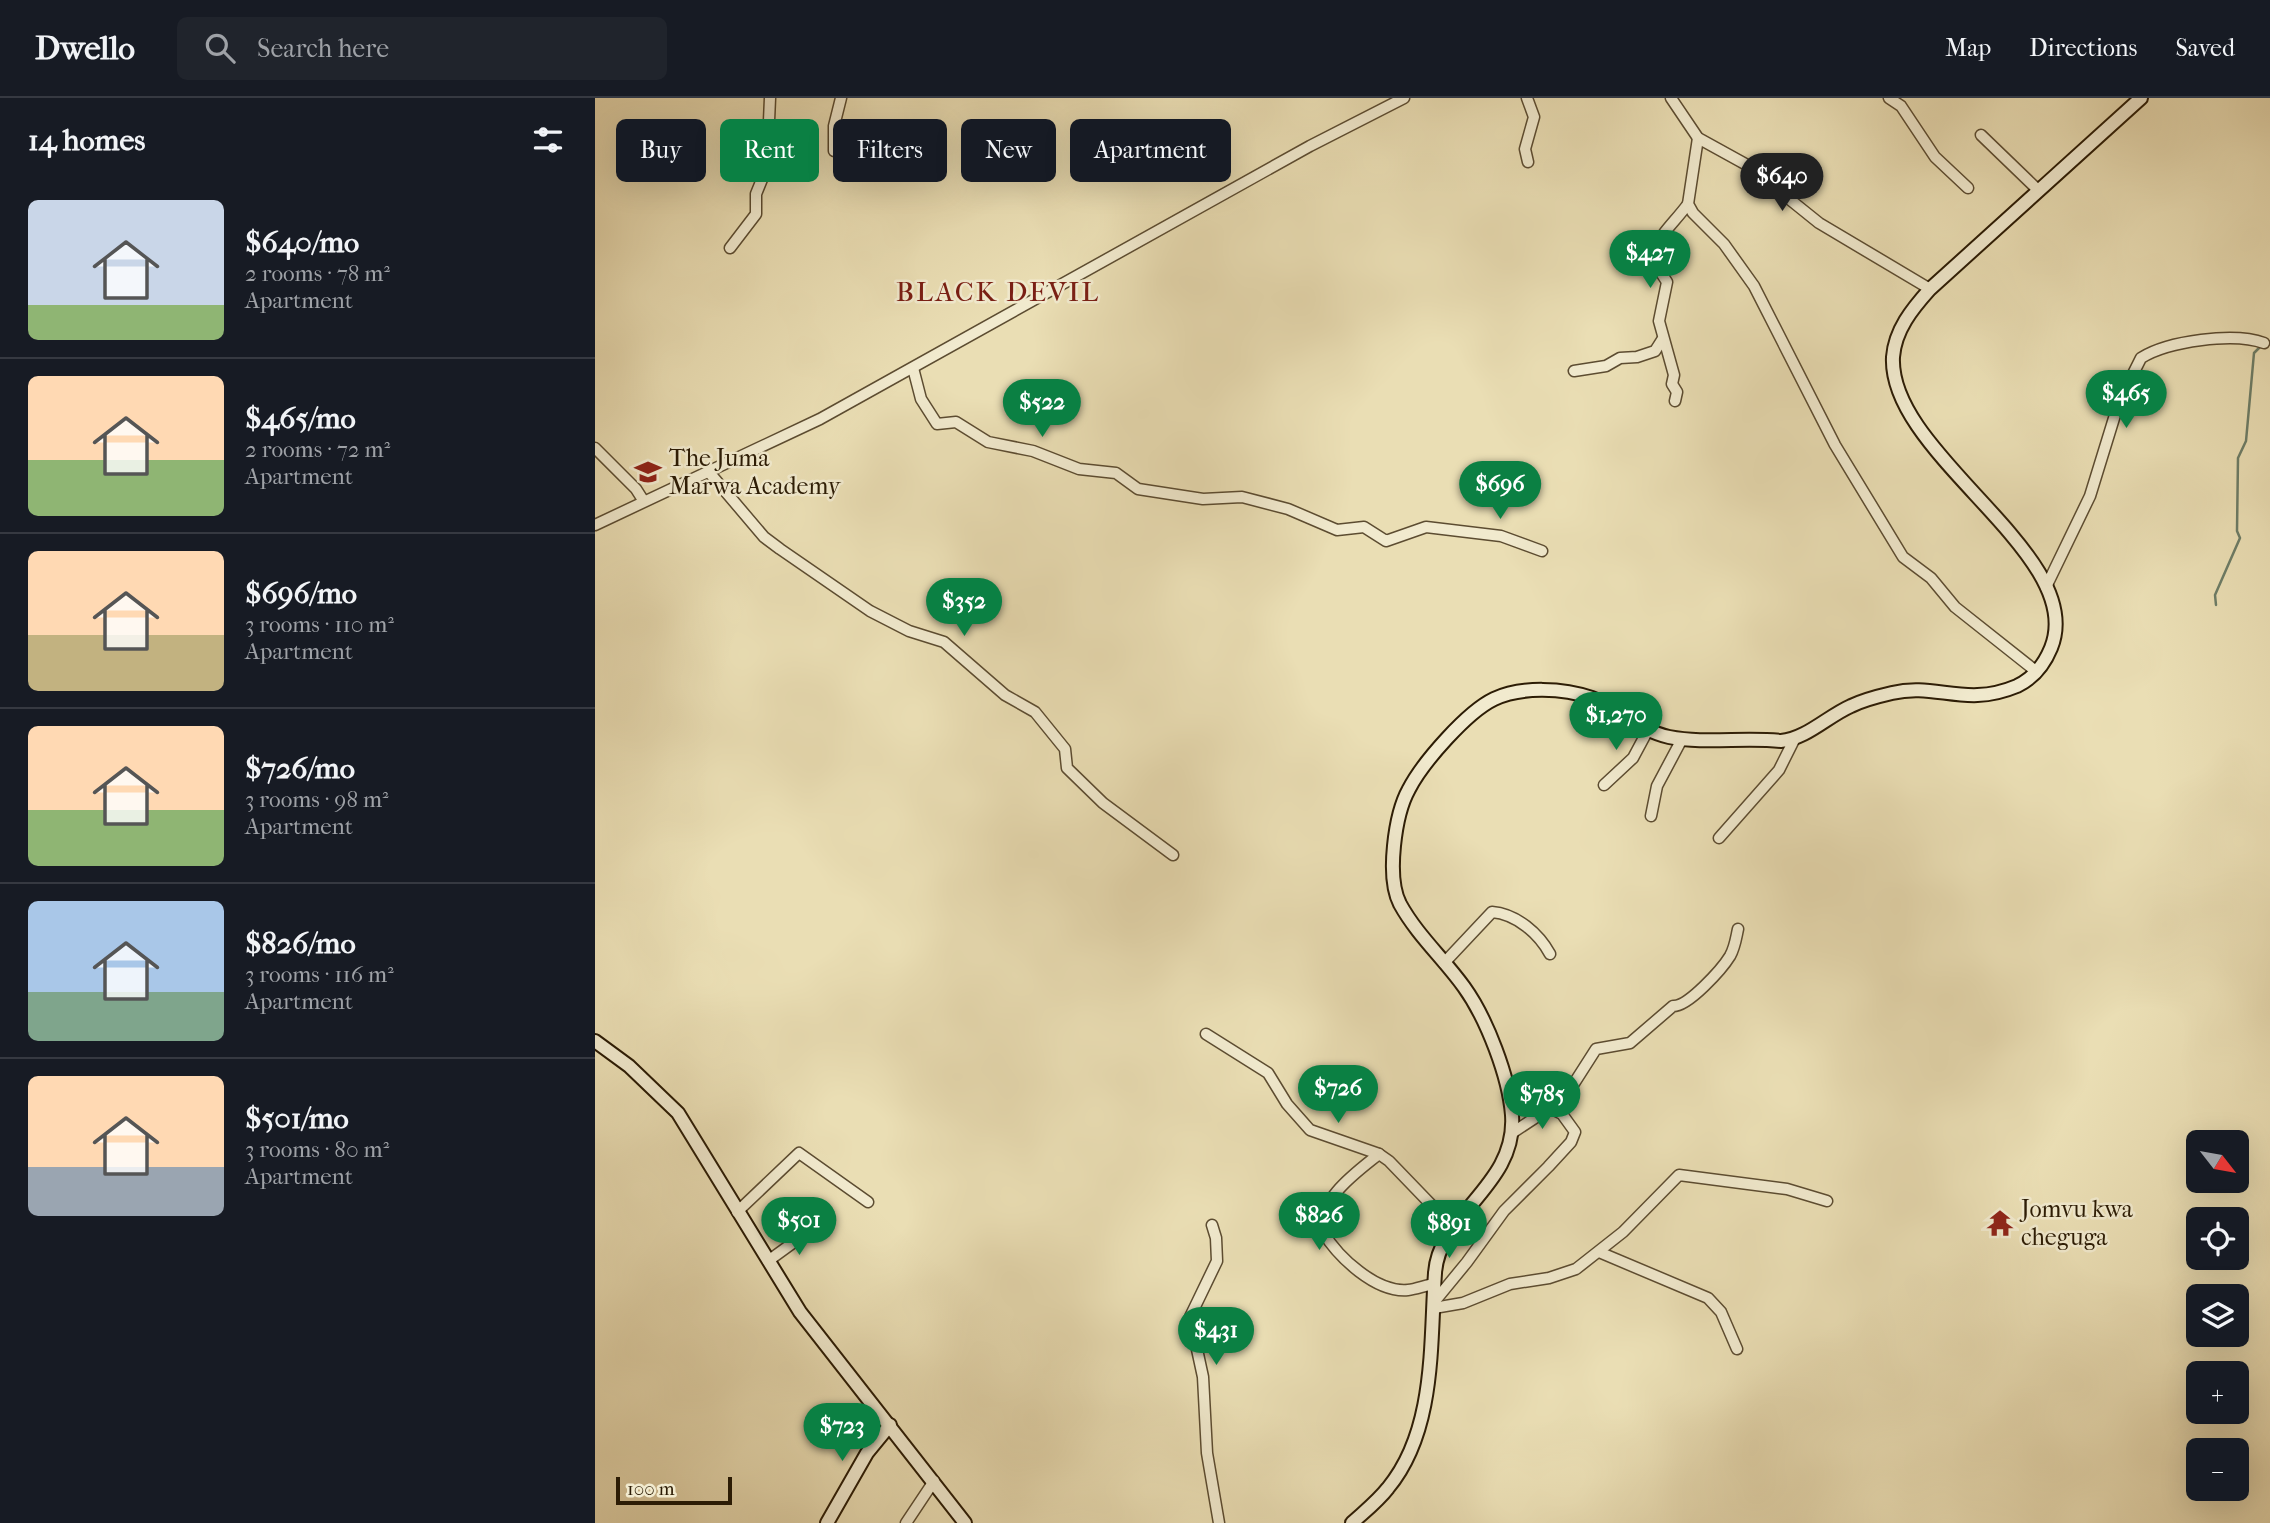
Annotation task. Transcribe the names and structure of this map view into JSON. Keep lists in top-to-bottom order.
{
  "districts": ["BLACK DEVIL"],
  "places": {
    "school or university": ["The Juma Marwa Academy"],
    "temple": ["Jomvu kwa cheguga"]
  },
  "scale_bar": "100 m",
  "north": "bottom right",
  "page": {
    "header": "Dwello",
    "search": "Search here",
    "nav": ["Map", "Directions", "Saved"],
    "heading": "14 homes",
    "chip": [
      "Buy",
      "Rent",
      "Filters",
      "New",
      "Apartment"
    ],
    "price": [
      "$640",
      "$427",
      "$465",
      "$522",
      "$696",
      "$352",
      "$1,270",
      "$726",
      "$785",
      "$826",
      "$501",
      "$891",
      "$431",
      "$723"
    ],
    "list": [
      {
        "name": "$640/mo",
        "note": "2 rooms · 78 m² · Apartment"
      },
      {
        "name": "$465/mo",
        "note": "2 rooms · 72 m² · Apartment"
      },
      {
        "name": "$696/mo",
        "note": "3 rooms · 110 m² · Apartment"
      },
      {
        "name": "$726/mo",
        "note": "3 rooms · 98 m² · Apartment"
      },
      {
        "name": "$826/mo",
        "note": "3 rooms · 116 m² · Apartment"
      },
      {
        "name": "$501/mo",
        "note": "3 rooms · 80 m² · Apartment"
      }
    ],
    "map_buttons": ["+", "−"],
    "scale": "100 m"
  }
}
